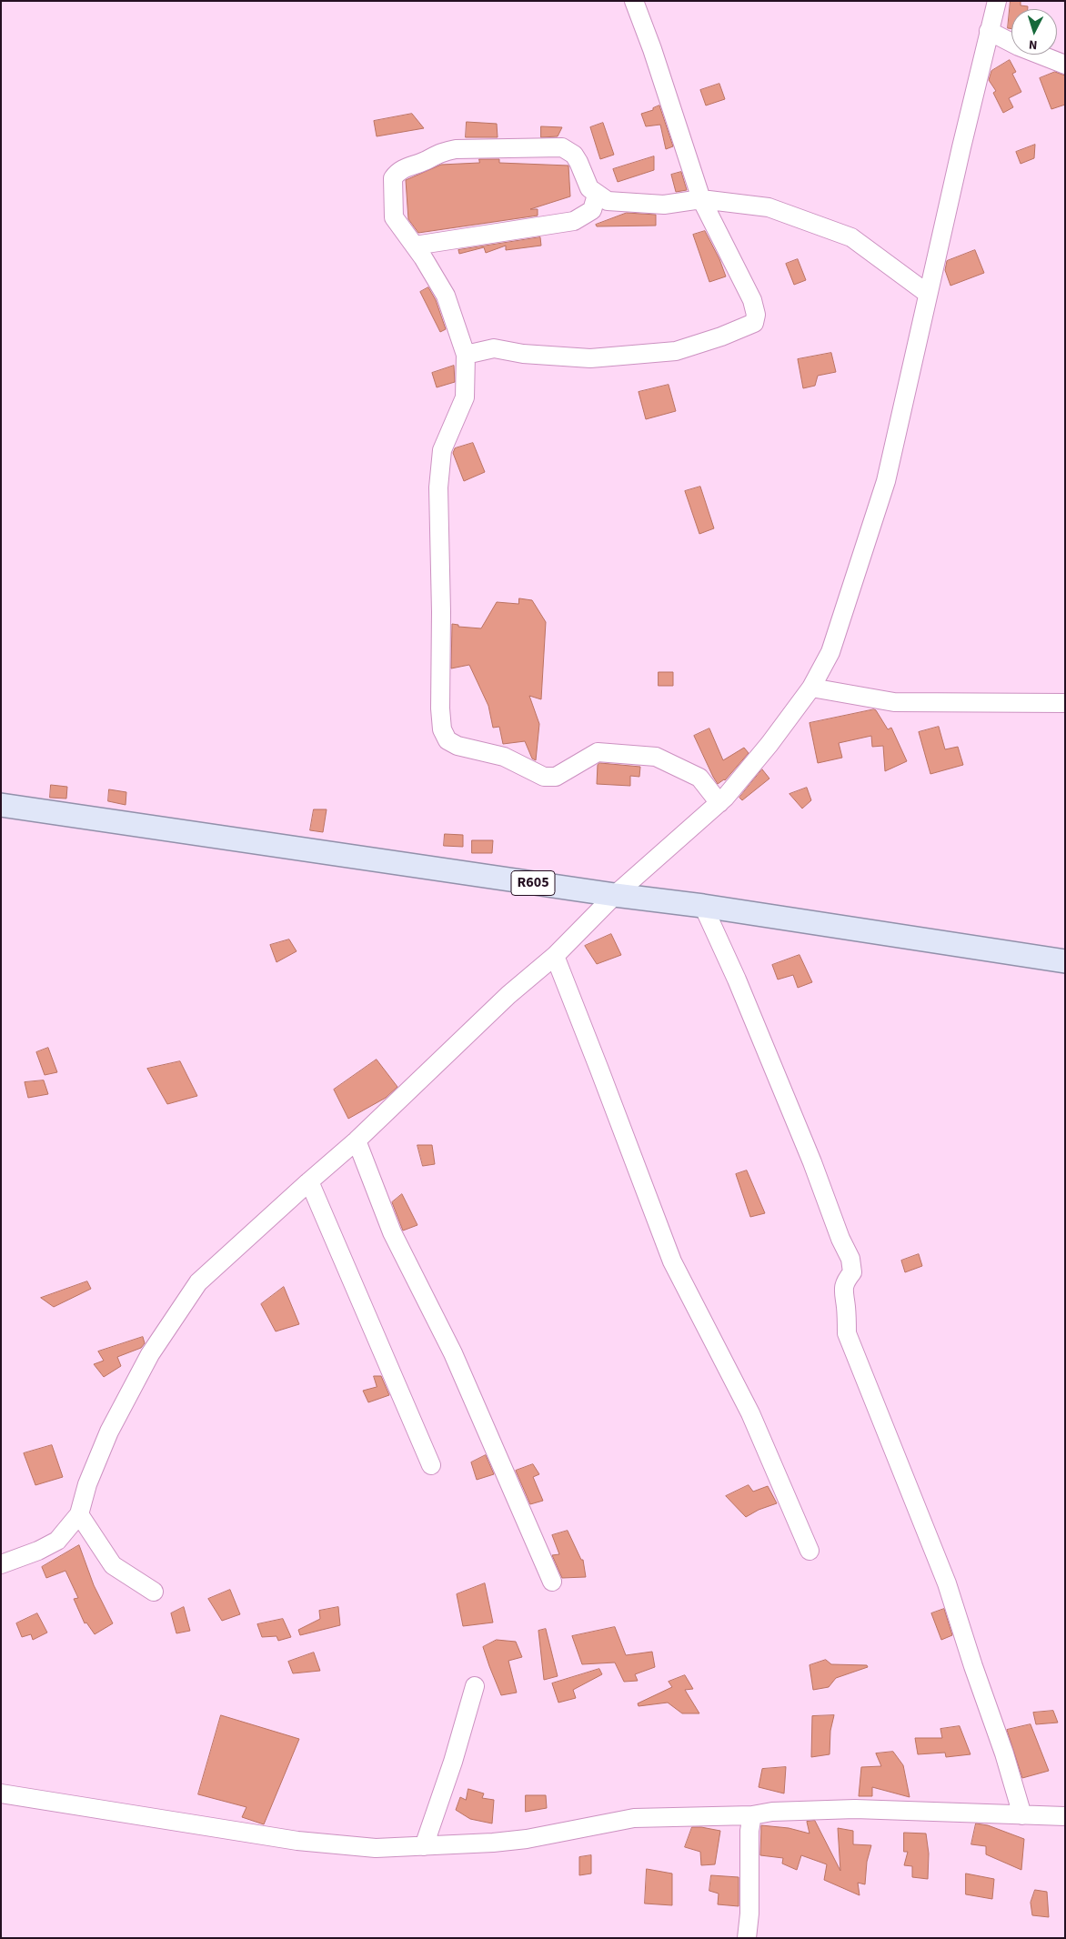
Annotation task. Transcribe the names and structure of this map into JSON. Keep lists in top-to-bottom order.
{
  "streets": {
    "main road": ["R605"]
  },
  "north": "bottom"
}
